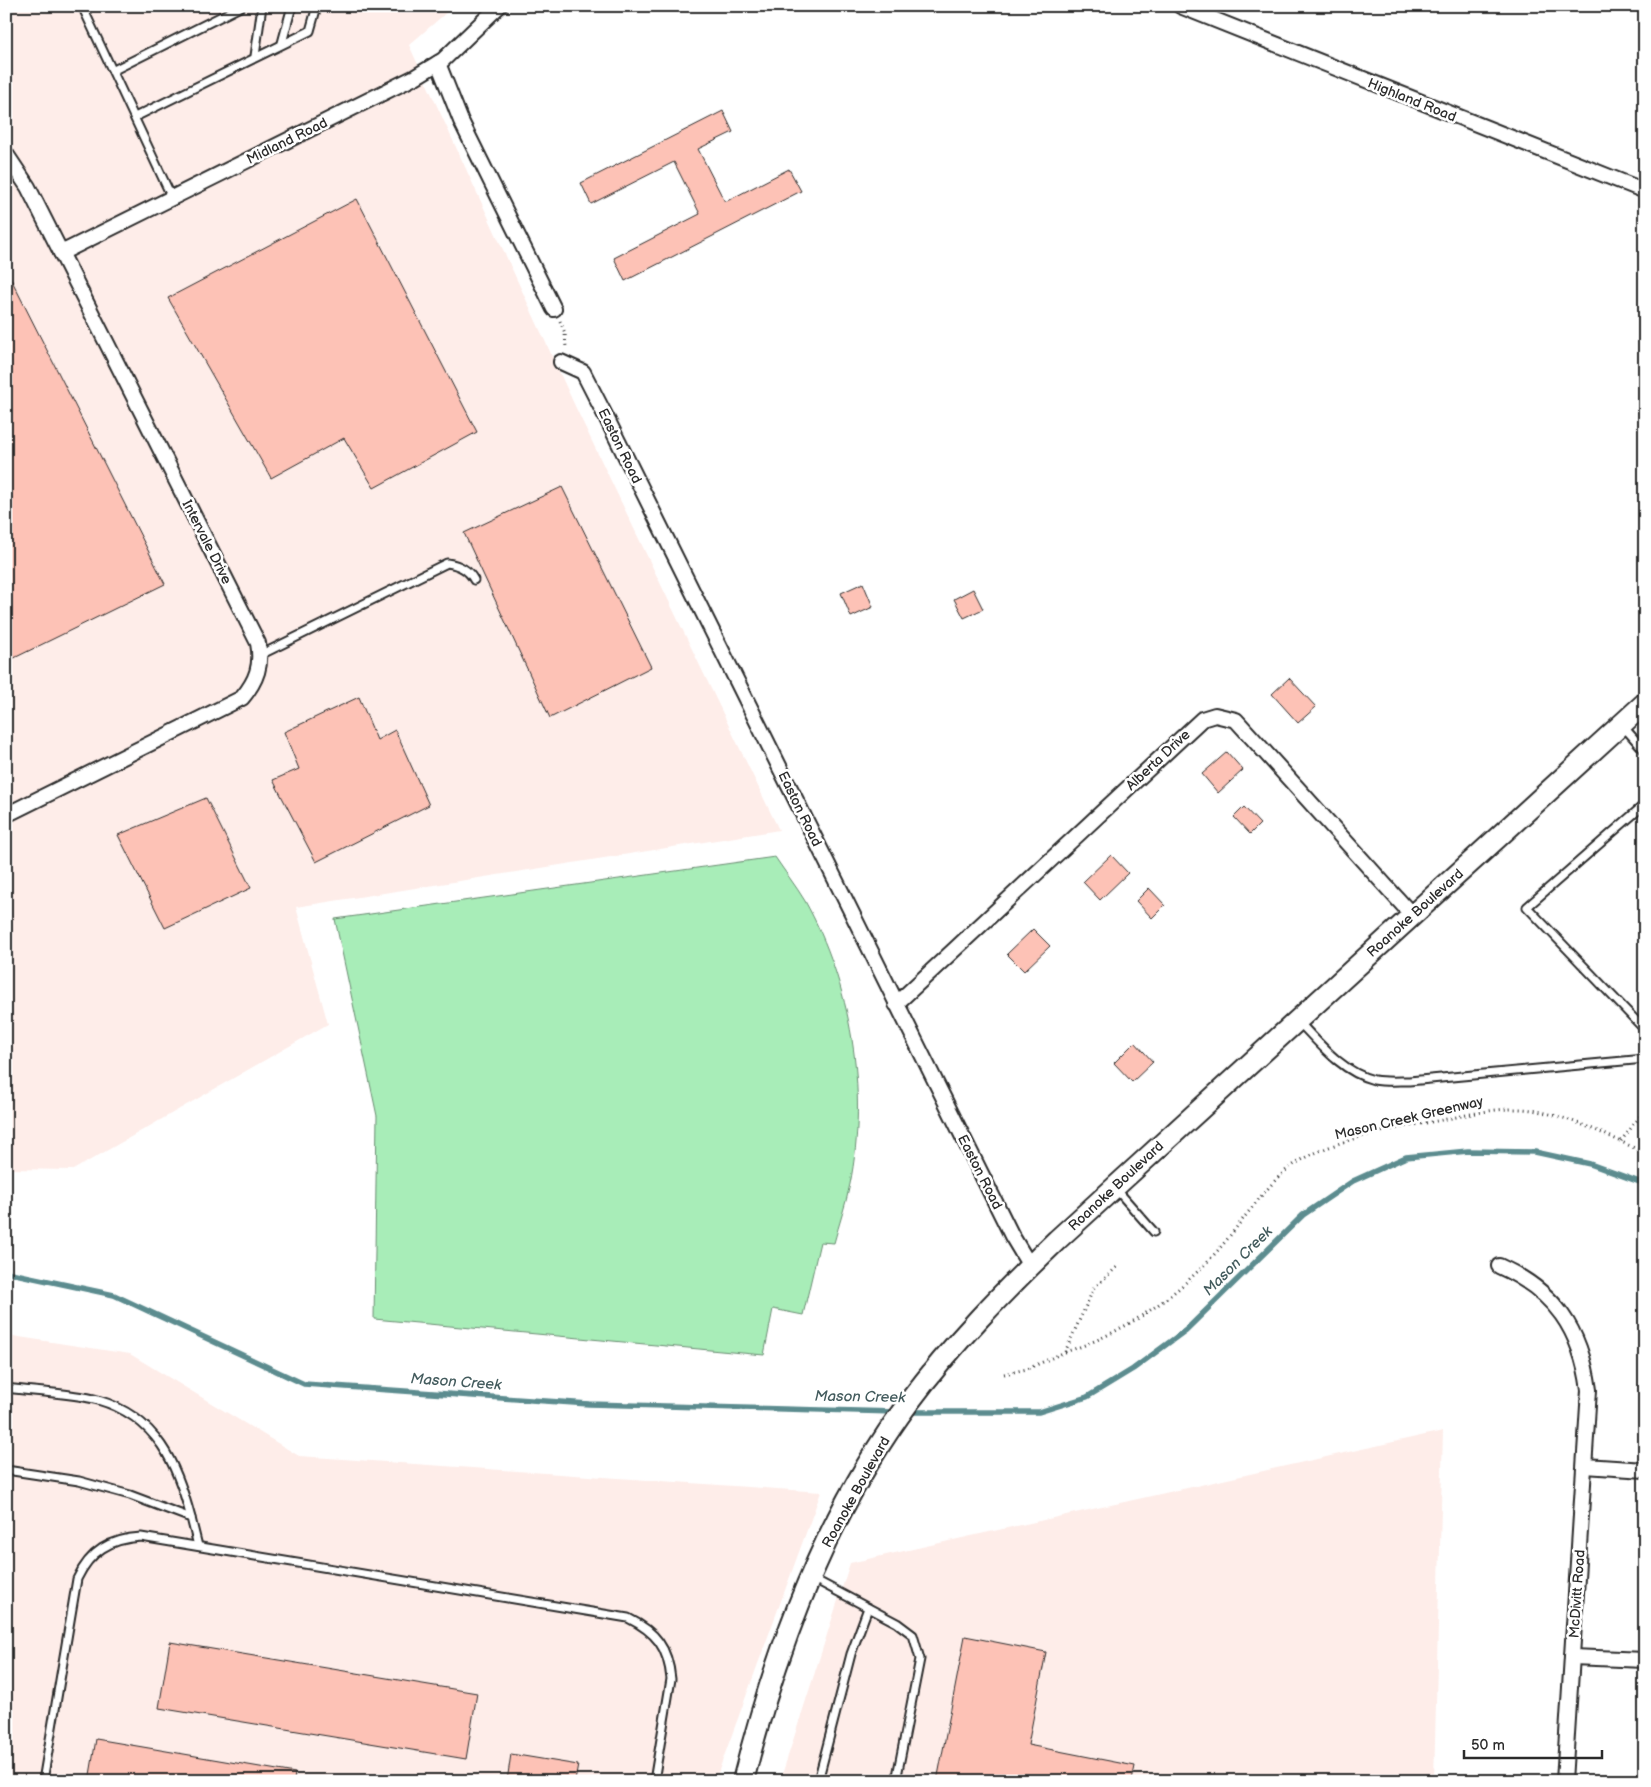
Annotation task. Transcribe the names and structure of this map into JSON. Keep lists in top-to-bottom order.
{
  "streets": {
    "main road": ["Roanoke Boulevard"],
    "street": [
      "Highland Road",
      "Midland Road",
      "Easton Road",
      "Intervale Drive",
      "Alberta Drive",
      "McDivitt Road"
    ],
    "path": ["Mason Creek Greenway"]
  },
  "crossings": [
    ["Midland Road", "Intervale Drive"],
    ["Easton Road", "Alberta Drive"],
    ["Easton Road", "Roanoke Boulevard"],
    ["Alberta Drive", "Roanoke Boulevard"]
  ],
  "water": ["Mason Creek"],
  "scale_bar": "50 m"
}
